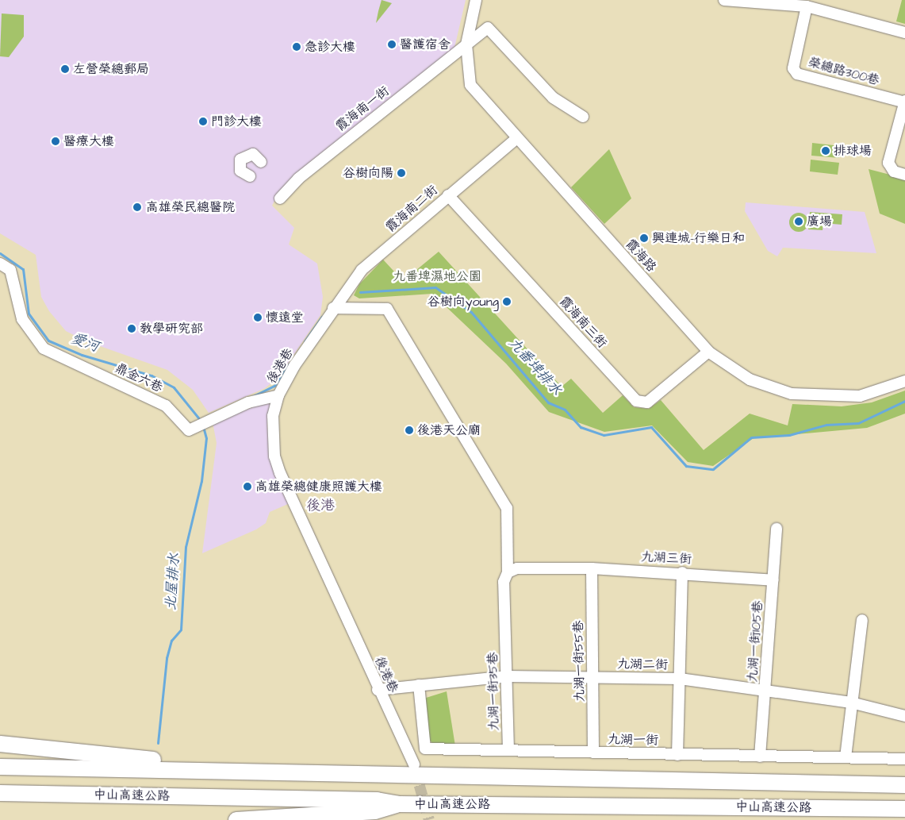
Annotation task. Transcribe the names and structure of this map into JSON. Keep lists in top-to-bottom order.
{
  "streets": {
    "highway": ["中山高速公路"],
    "street": [
      "榮總路300巷",
      "霞海南一街",
      "霞海南二街",
      "霞海路",
      "霞海南三街",
      "後港巷",
      "鼎金六巷",
      "九湖三街",
      "九湖一街105巷",
      "九湖一街55巷",
      "九湖二街",
      "九湖一街35巷",
      "九湖一街"
    ]
  },
  "crossings": [
    ["霞海南一街", "霞海路"],
    ["霞海南二街", "霞海路"],
    ["霞海南二街", "霞海南三街"],
    ["霞海南二街", "後港巷"],
    ["霞海路", "霞海南三街"],
    ["後港巷", "鼎金六巷"],
    ["後港巷", "九湖二街"],
    ["九湖三街", "九湖一街105巷"],
    ["九湖三街", "九湖一街55巷"],
    ["九湖三街", "九湖一街35巷"],
    ["九湖一街105巷", "九湖二街"],
    ["九湖一街105巷", "九湖一街"],
    ["九湖一街55巷", "九湖二街"],
    ["九湖一街55巷", "九湖一街"],
    ["九湖二街", "九湖一街35巷"],
    ["九湖二街", "九湖一街"],
    ["九湖一街35巷", "九湖一街"]
  ],
  "districts": ["後港"],
  "water": ["愛河", "九番埤排水", "北屋排水"],
  "parks": ["九番埤濕地公園"],
  "places": [
    "醫護宿舍",
    "急診大樓",
    "左營榮總郵局",
    "門診大樓",
    "醫療大樓",
    "排球場",
    "谷樹向陽",
    "高雄榮民總醫院",
    "廣場",
    "興連城-行樂日和",
    "谷樹向young",
    "懷遠堂",
    "教學研究部",
    "後港天公廟",
    "高雄榮總健康照護大樓"
  ]
}
